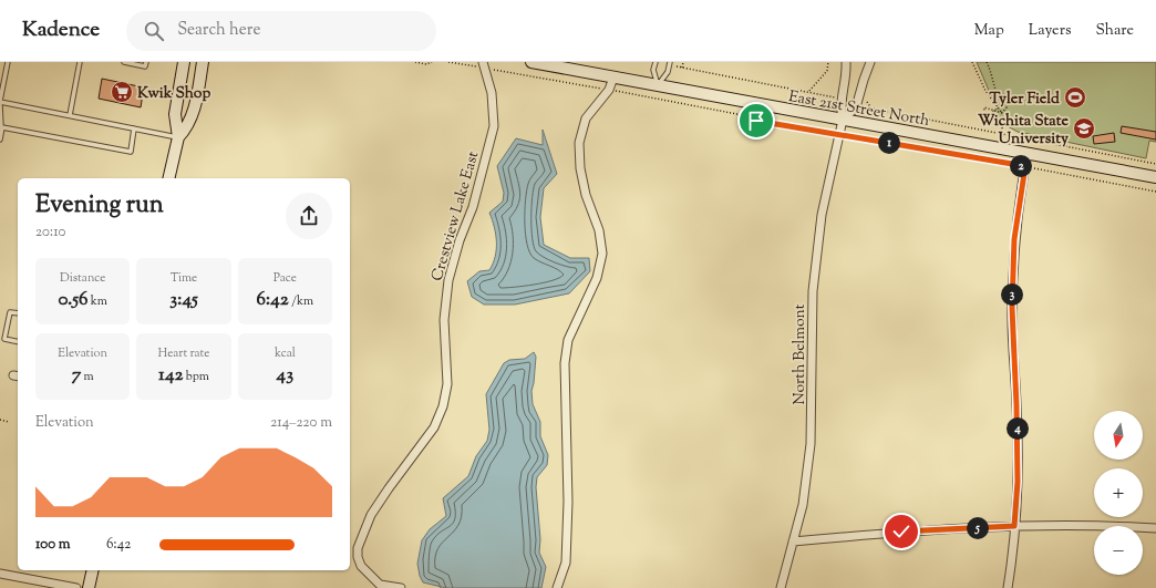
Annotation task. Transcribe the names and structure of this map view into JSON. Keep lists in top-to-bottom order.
{
  "streets": {
    "main road": ["East 21st Street North"],
    "street": ["Crestview Lake East", "North Belmont"]
  },
  "crossings": [
    ["East 21st Street North", "North Belmont"]
  ],
  "places": {
    "supermarket": ["Kwik Shop"],
    "sports": ["Tyler Field"],
    "school or university": ["Wichita State University"]
  },
  "north": "bottom",
  "page": {
    "header": "Kadence",
    "search": "Search here",
    "nav": ["Map", "Layers", "Share"],
    "pins": [
      "1",
      "2",
      "3",
      "4",
      "5"
    ],
    "heading": ["Evening run", "20:10"],
    "stats": [
      ["Distance", "0.56 km"],
      ["Time", "3:45"],
      ["Pace", "6:42 /km"],
      ["Elevation", "7 m"],
      ["Heart rate", "142 bpm"],
      ["kcal", "43"]
    ],
    "chart": ["Elevation", "214–220 m"],
    "map_buttons": ["+", "−"],
    "list": [
      {
        "name": "100 m",
        "note": "6:42"
      }
    ]
  }
}
